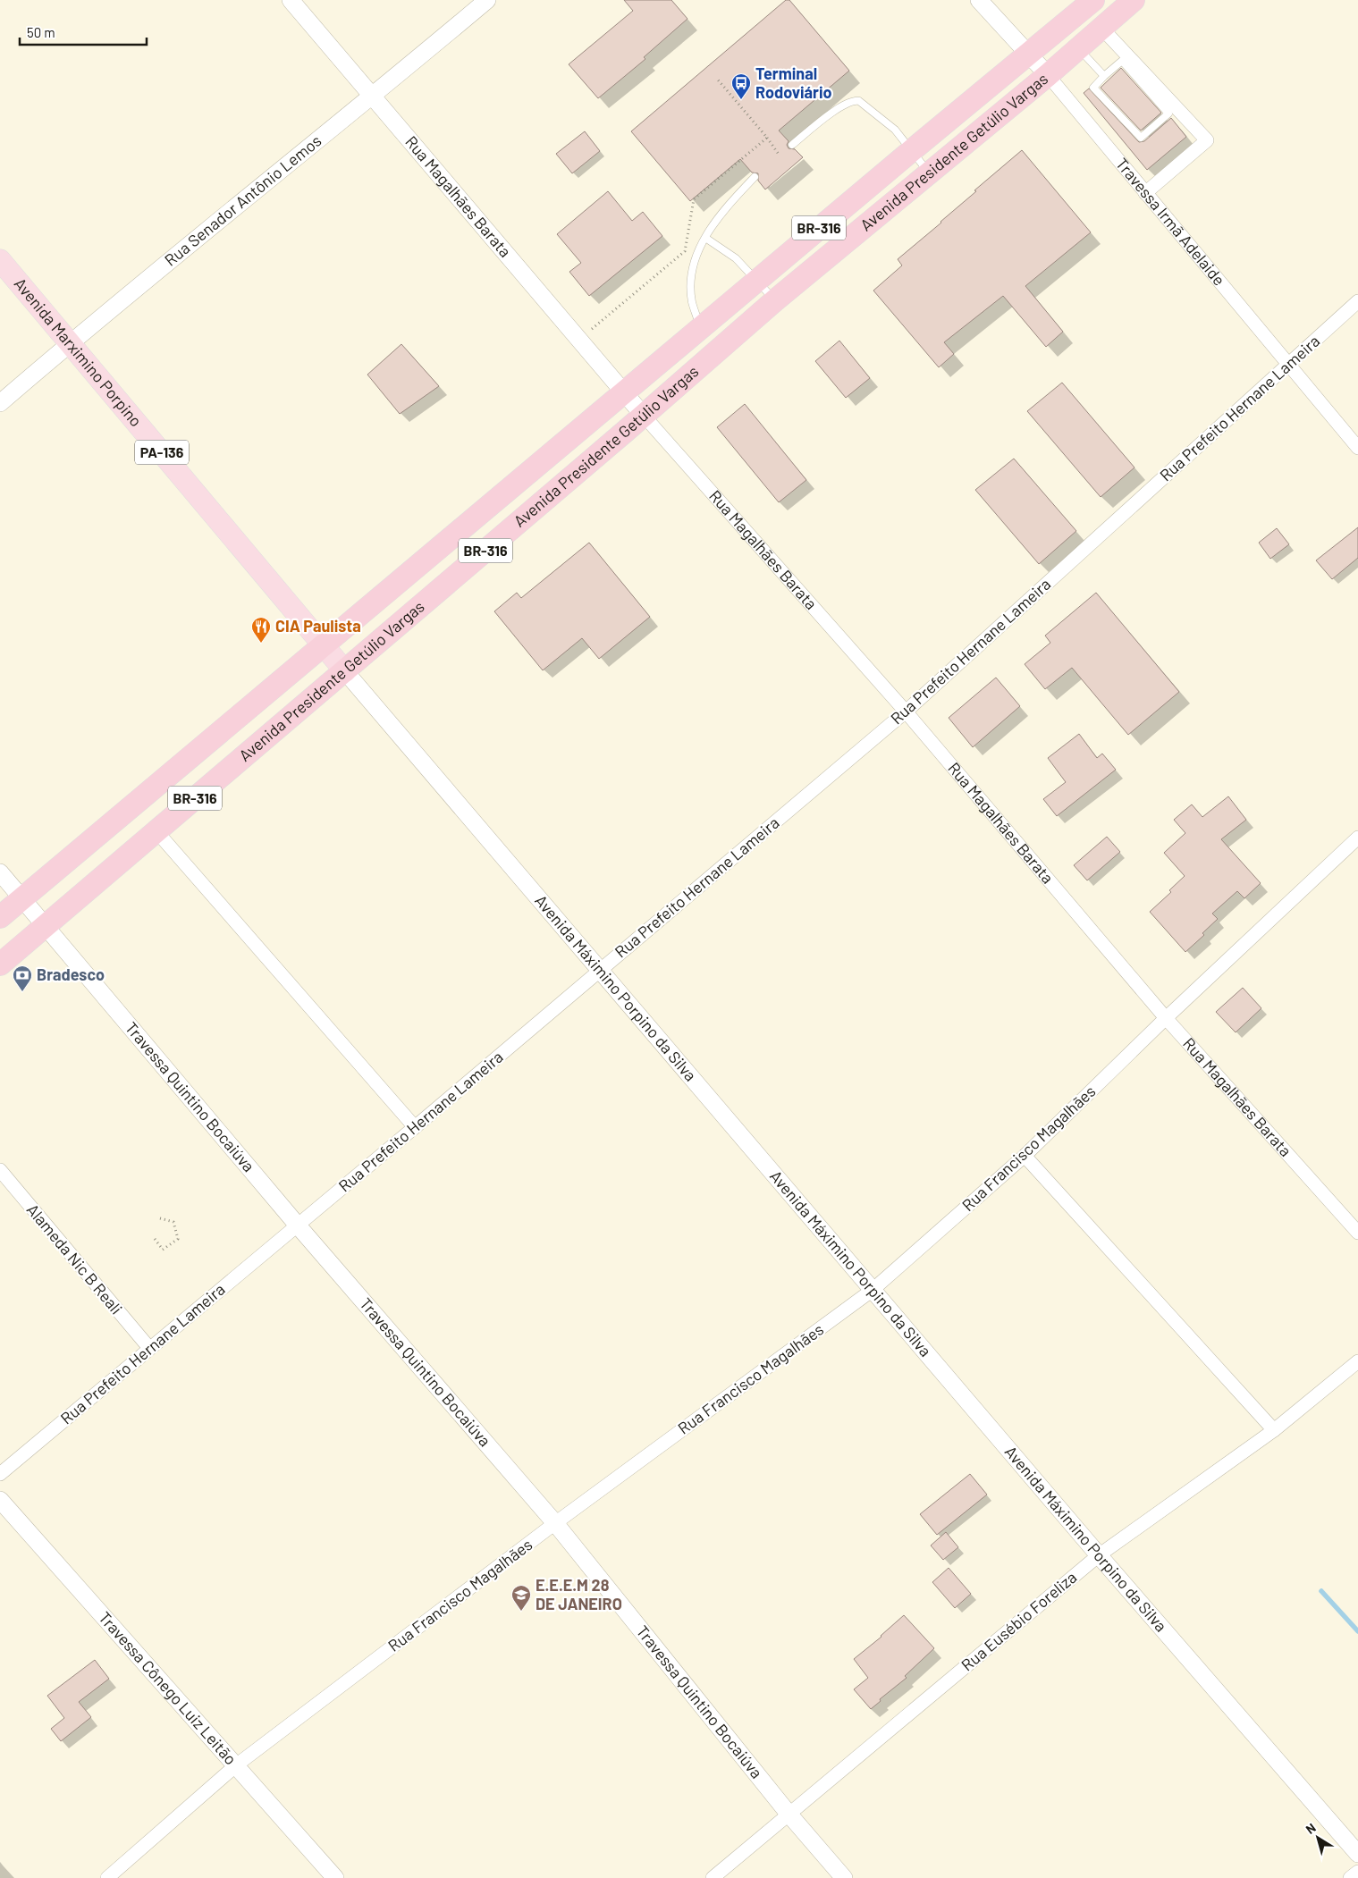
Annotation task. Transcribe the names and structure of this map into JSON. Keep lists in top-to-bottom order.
{
  "streets": {
    "highway": ["Avenida Presidente Getúlio Vargas", "BR-316"],
    "main road": ["Avenida Marximino Porpino", "PA-136"],
    "street": [
      "Rua Magalhães Barata",
      "Rua Senador Antônio Lemos",
      "Travessa Irmã Adelaide",
      "Rua Prefeito Hernane Lameira",
      "Avenida Máximino Porpino da Silva",
      "Travessa Quintino Bocaiúva",
      "Rua Francisco Magalhães",
      "Alameda Nic B Reali",
      "Rua Eusébio Foreliza",
      "Travessa Cônego Luiz Leitão"
    ]
  },
  "crossings": [
    ["Avenida Presidente Getúlio Vargas", "Rua Magalhães Barata"],
    ["Avenida Presidente Getúlio Vargas", "Travessa Irmã Adelaide"],
    ["Avenida Presidente Getúlio Vargas", "Avenida Marximino Porpino"],
    ["Avenida Presidente Getúlio Vargas", "Avenida Máximino Porpino da Silva"],
    ["Avenida Presidente Getúlio Vargas", "Travessa Quintino Bocaiúva"],
    ["Rua Magalhães Barata", "Rua Senador Antônio Lemos"],
    ["Rua Magalhães Barata", "Rua Prefeito Hernane Lameira"],
    ["Rua Magalhães Barata", "Rua Francisco Magalhães"],
    ["Rua Senador Antônio Lemos", "Avenida Marximino Porpino"],
    ["Travessa Irmã Adelaide", "Rua Prefeito Hernane Lameira"],
    ["Avenida Marximino Porpino", "Avenida Máximino Porpino da Silva"],
    ["Rua Prefeito Hernane Lameira", "Avenida Máximino Porpino da Silva"],
    ["Rua Prefeito Hernane Lameira", "Travessa Quintino Bocaiúva"],
    ["Rua Prefeito Hernane Lameira", "Alameda Nic B Reali"],
    ["Avenida Máximino Porpino da Silva", "Rua Francisco Magalhães"],
    ["Avenida Máximino Porpino da Silva", "Rua Eusébio Foreliza"],
    ["Travessa Quintino Bocaiúva", "Rua Francisco Magalhães"],
    ["Travessa Quintino Bocaiúva", "Rua Eusébio Foreliza"],
    ["Rua Francisco Magalhães", "Travessa Cônego Luiz Leitão"]
  ],
  "places": {
    "bus stop": ["Terminal Rodoviário"],
    "restaurant": ["CIA Paulista"],
    "bank": ["Bradesco"],
    "school or university": ["E.E.E.M 28 DE JANEIRO"]
  },
  "scale_bar": "50 m",
  "north": "top left"
}
